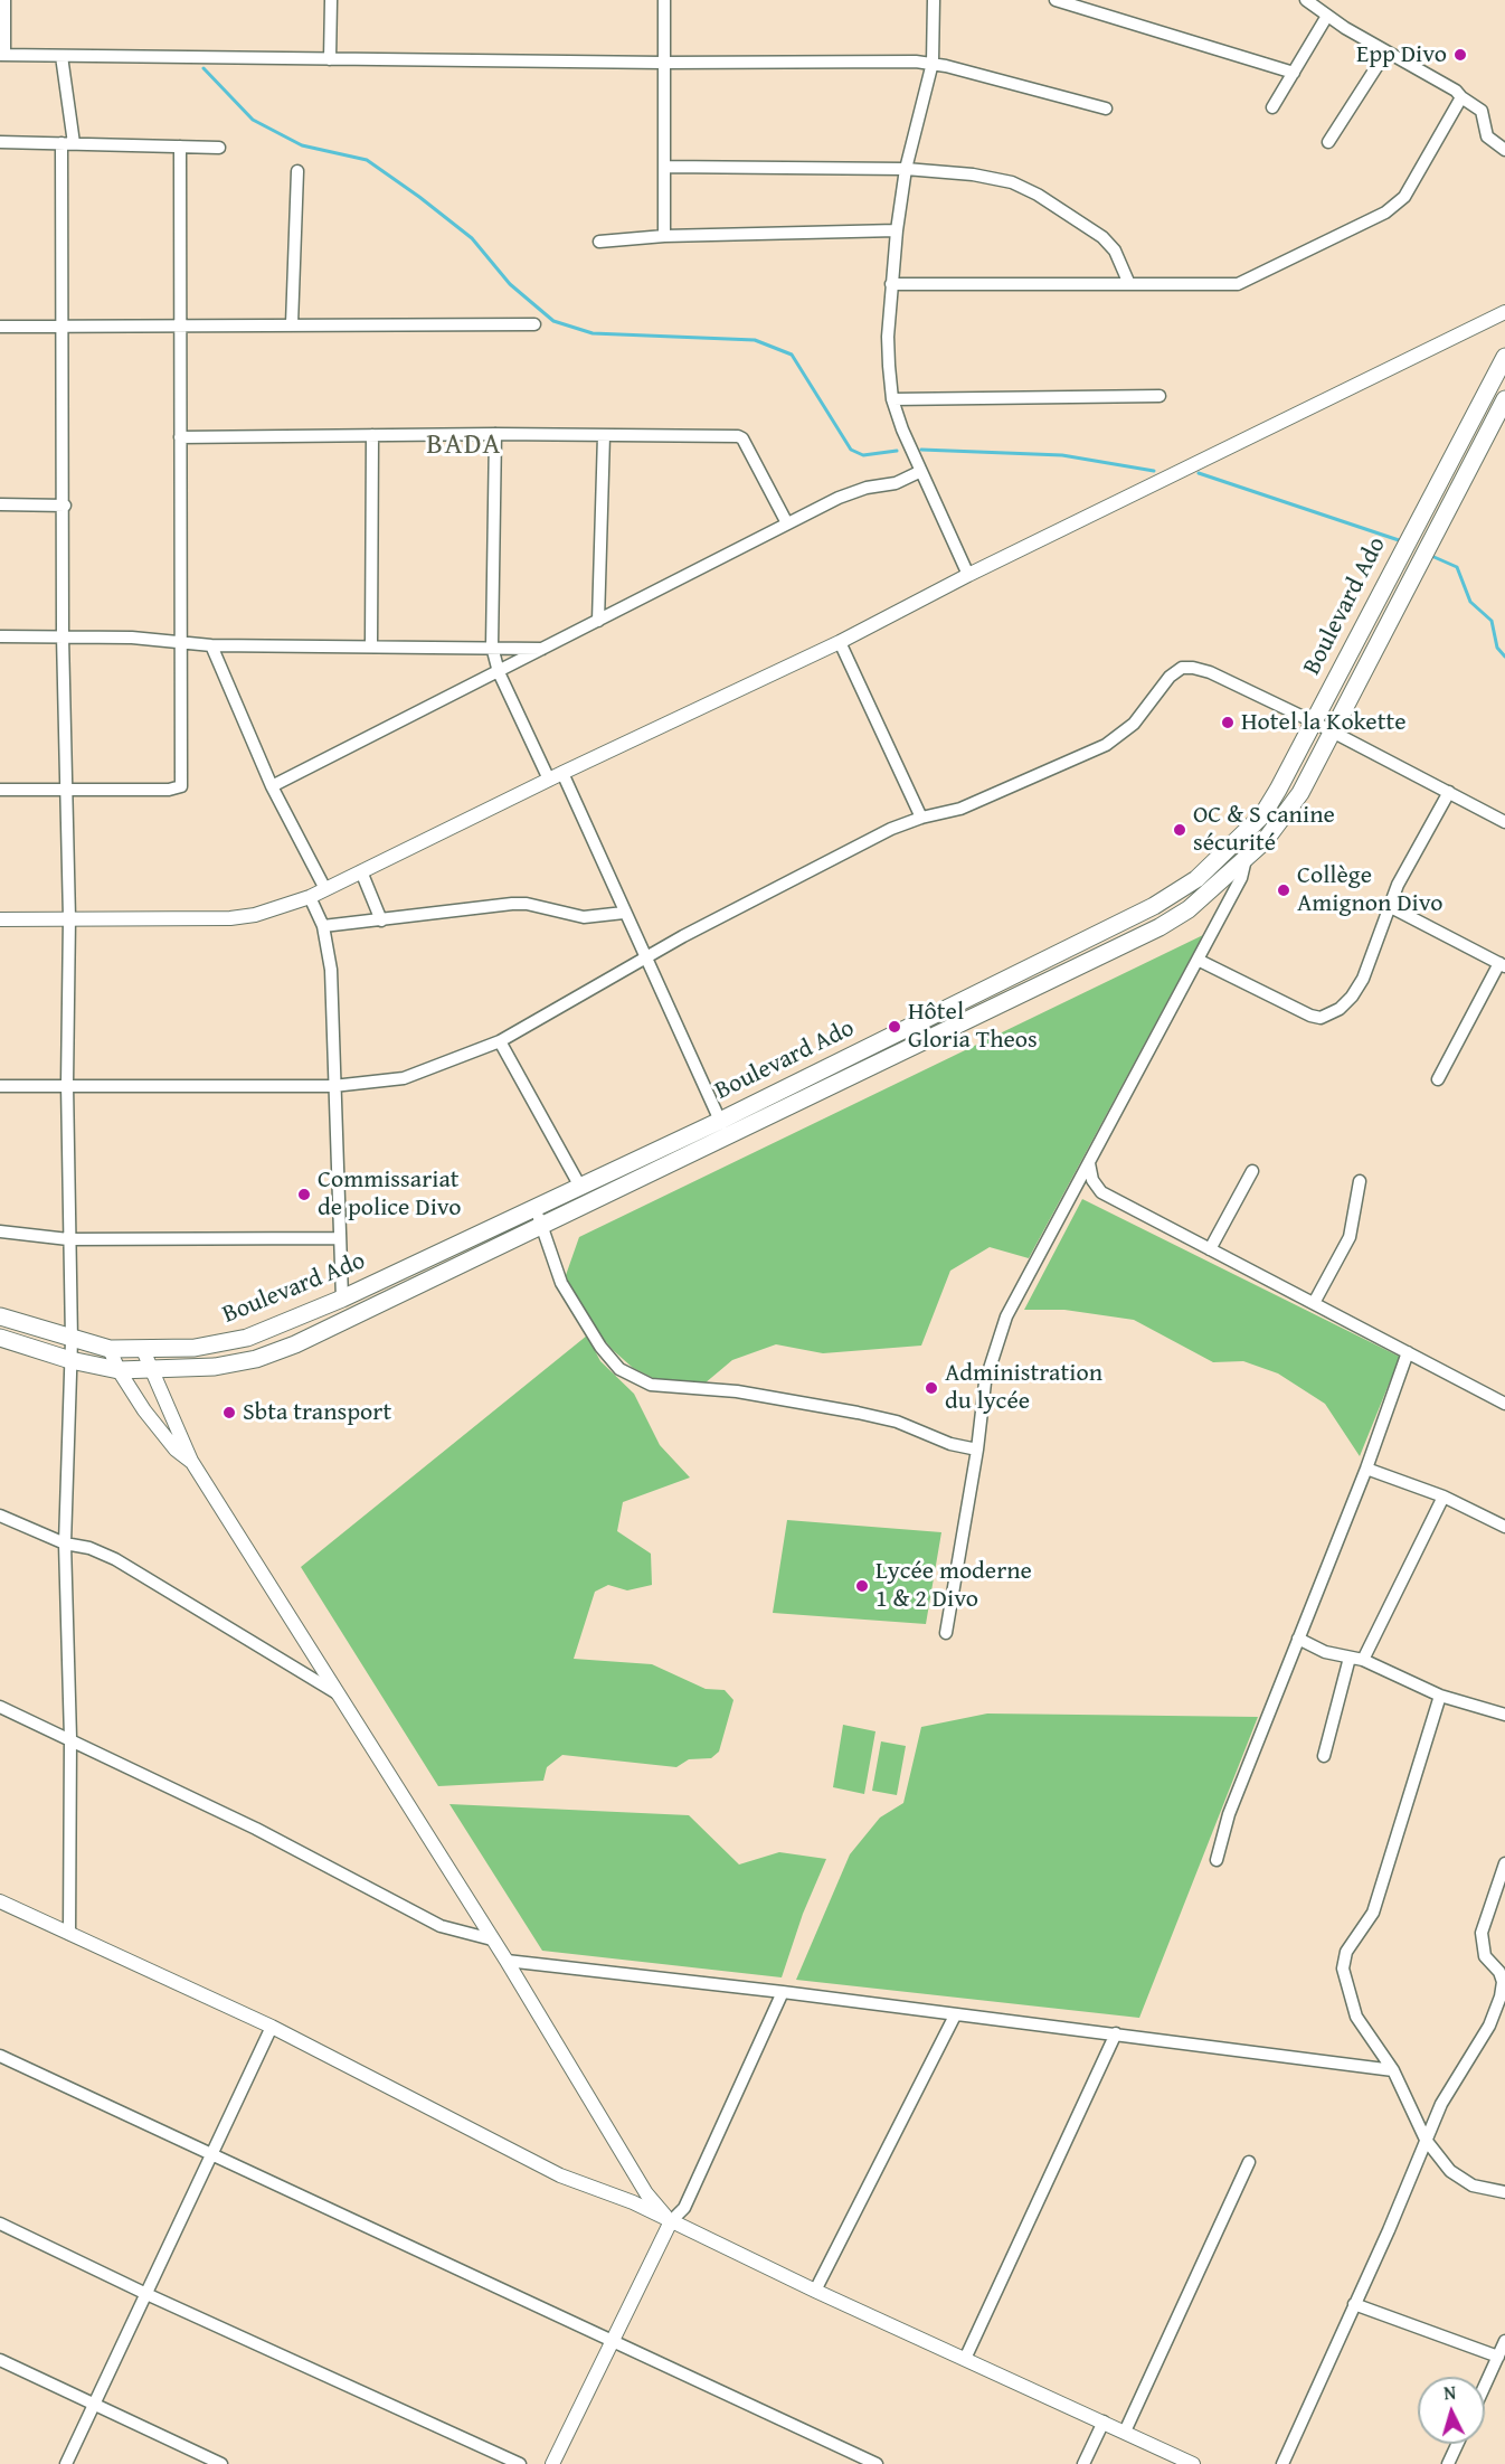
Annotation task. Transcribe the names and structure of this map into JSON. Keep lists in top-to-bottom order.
{
  "streets": {
    "main road": ["Boulevard Ado"]
  },
  "districts": ["BADA"],
  "places": [
    "Epp Divo",
    "Hotel la Kokette",
    "OC & S canine sécurité",
    "Collège Amignon Divo",
    "Hôtel Gloria Theos",
    "Commissariat de police Divo",
    "Administration du lycée",
    "Sbta transport",
    "Lycée moderne 1 & 2 Divo"
  ],
  "north": "top"
}
